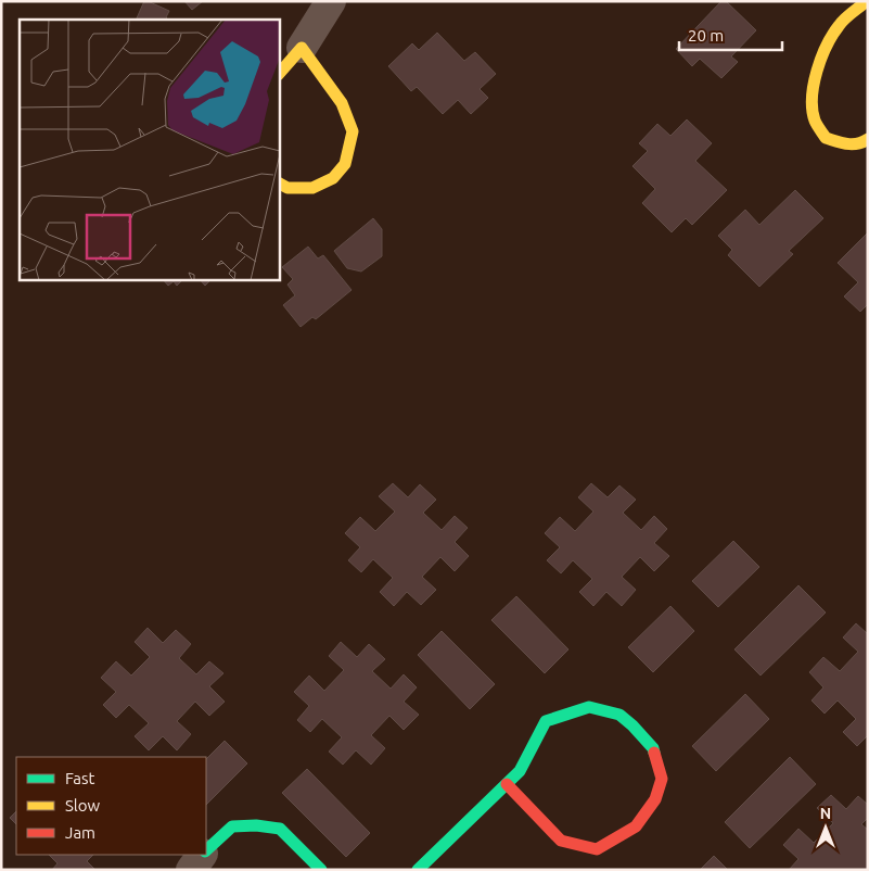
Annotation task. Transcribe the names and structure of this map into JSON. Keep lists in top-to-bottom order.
{
  "legend": ["Fast", "Slow", "Jam"],
  "scale_bar": "20 m",
  "north": "top"
}
